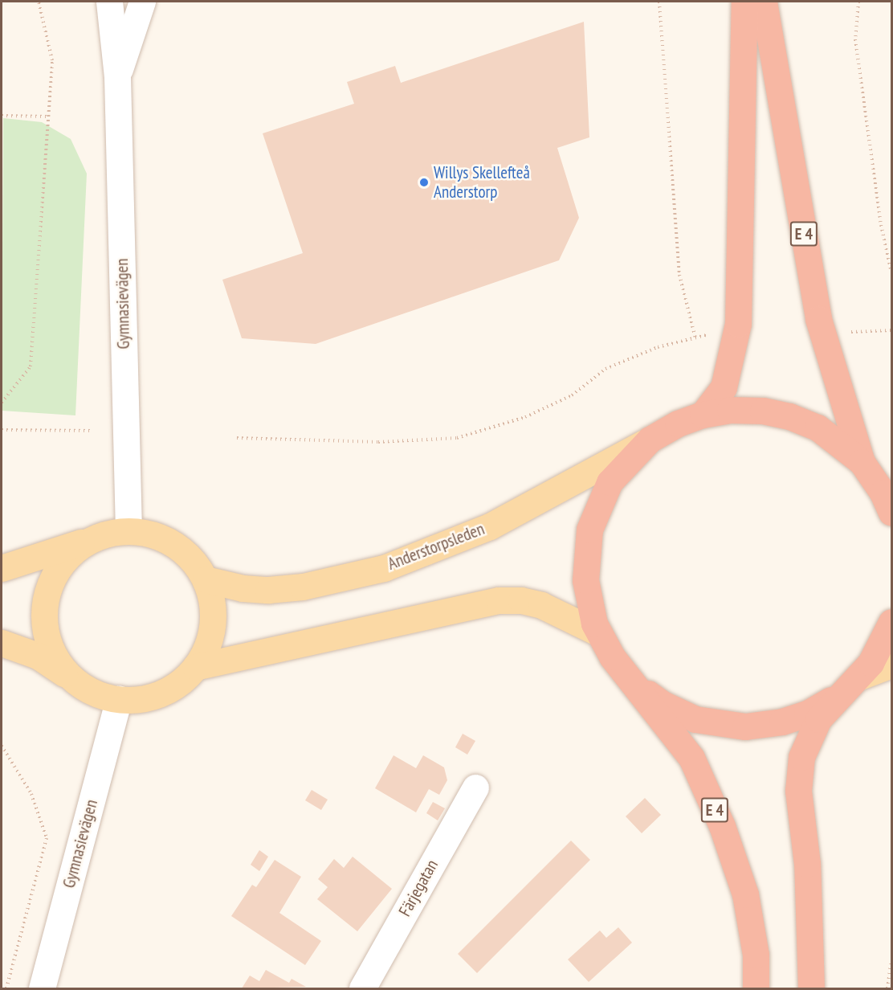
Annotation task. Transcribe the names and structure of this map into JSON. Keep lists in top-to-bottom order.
{
  "streets": {
    "highway": ["E 4"],
    "main road": ["Anderstorpsleden"],
    "street": ["Gymnasievägen", "Färjegatan"]
  },
  "crossings": [
    ["Gymnasievägen", "Anderstorpsleden"]
  ],
  "places": ["Willys Skellefteå Anderstorp"]
}
